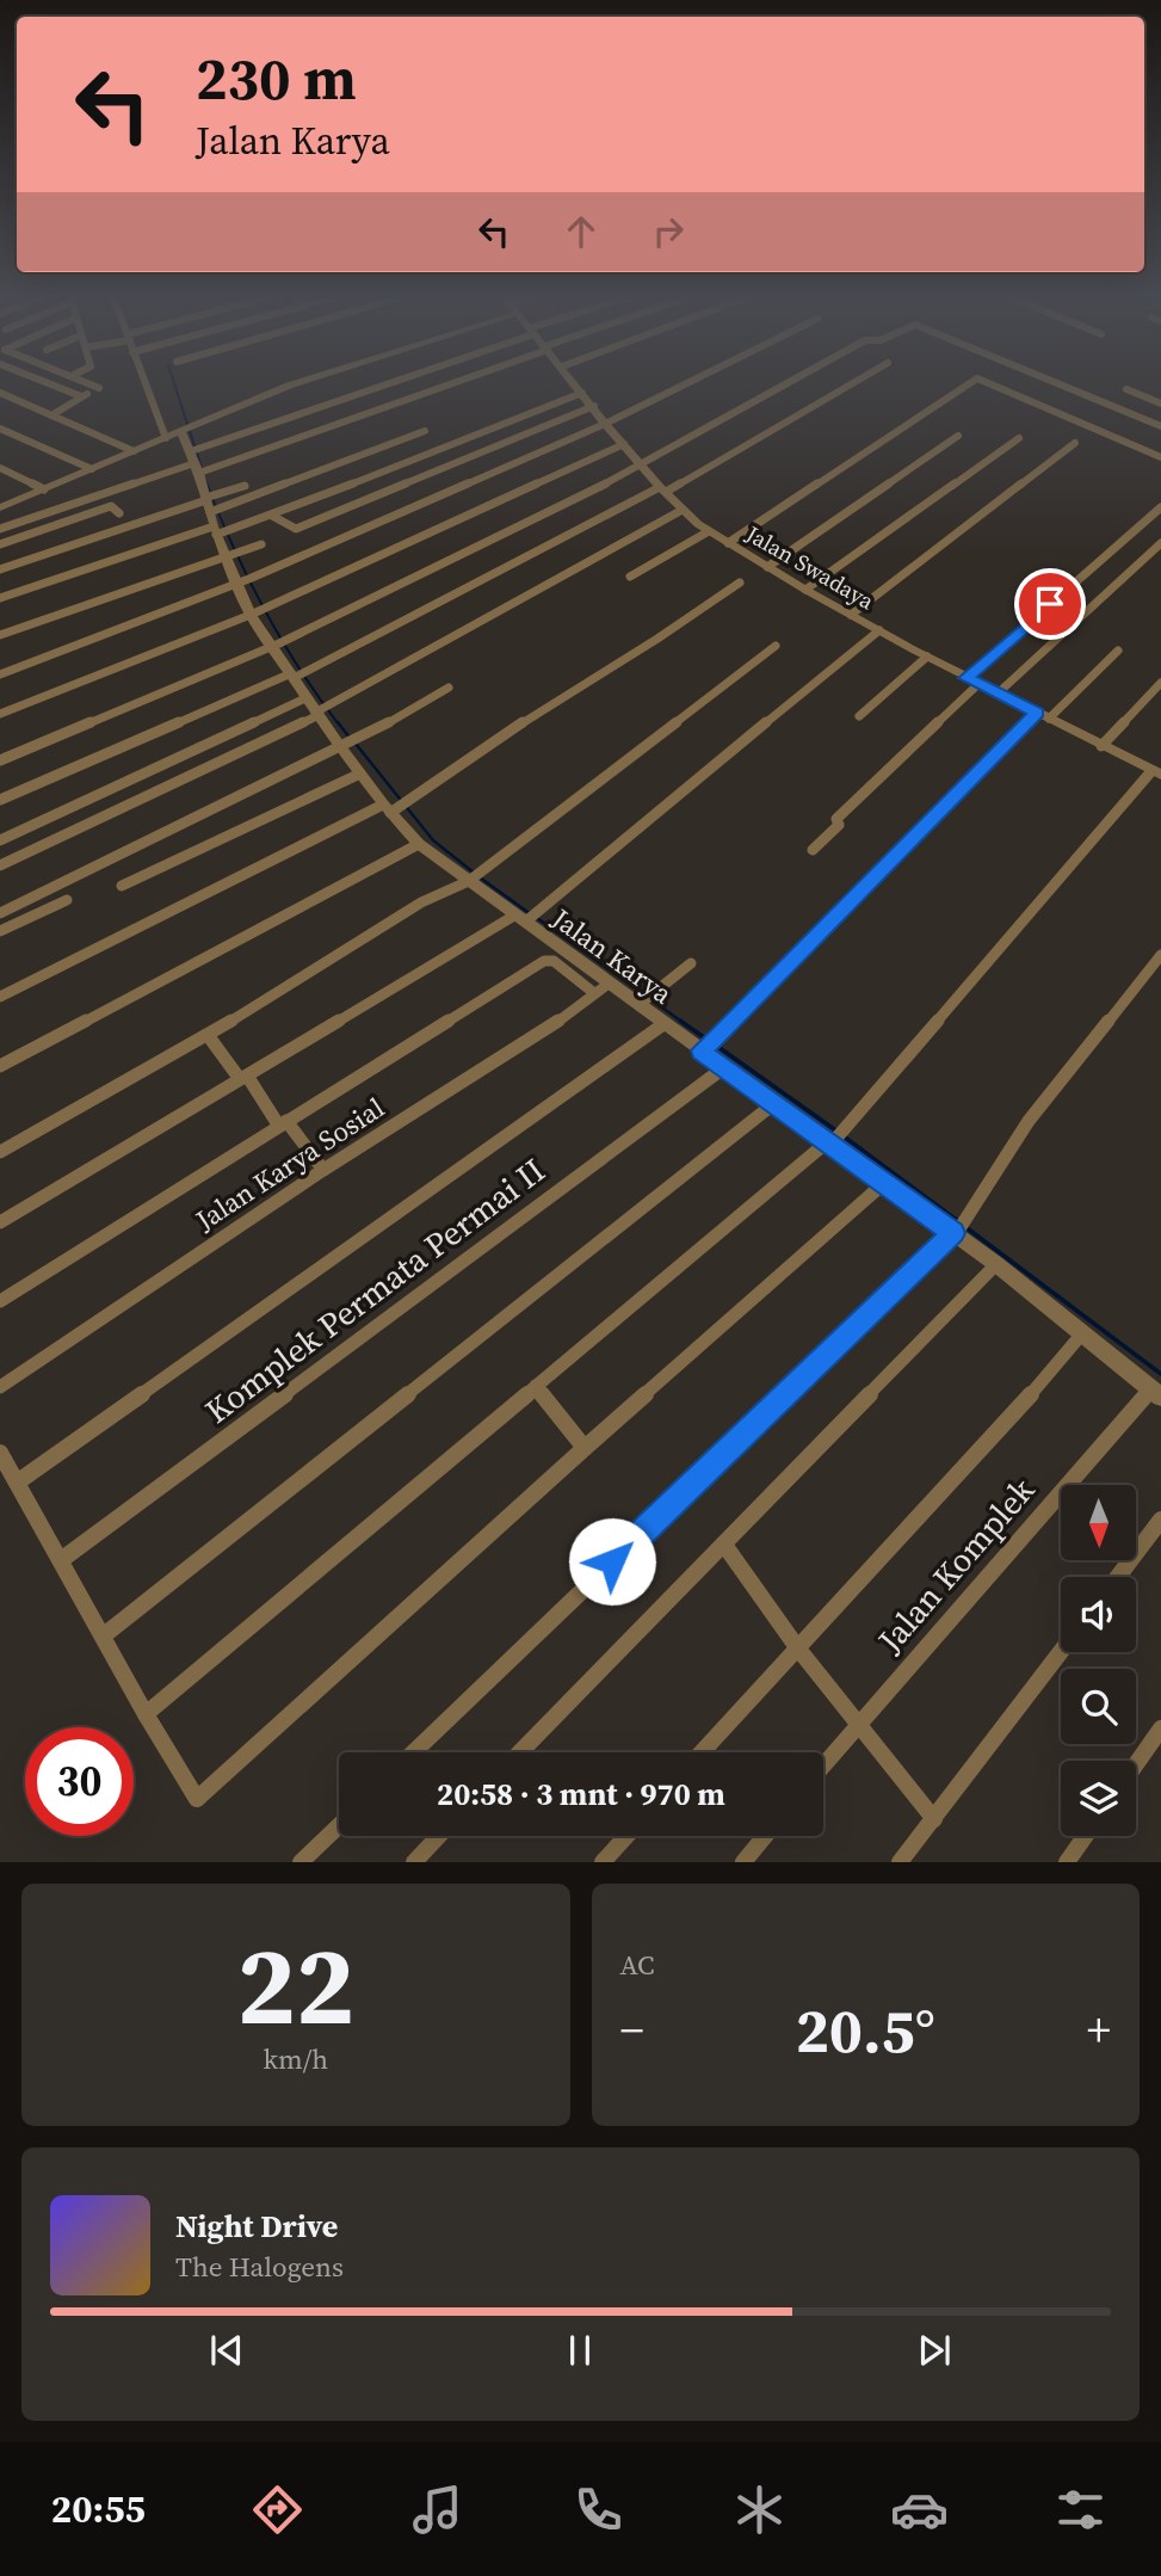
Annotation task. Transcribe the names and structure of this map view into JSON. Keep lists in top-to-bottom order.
{
  "streets": {
    "street": [
      "Jalan Swadaya",
      "Jalan Karya",
      "Jalan Karya Sosial",
      "Komplek Permata Permai II",
      "Jalan Komplek"
    ]
  },
  "crossings": [
    ["Jalan Karya", "Jalan Karya Sosial"],
    ["Jalan Karya", "Komplek Permata Permai II"],
    ["Jalan Karya", "Jalan Komplek"]
  ],
  "north": "bottom",
  "page": {
    "turn": ["230 m", "Jalan Karya"],
    "limit": "30",
    "trip": "20:58 · 3 mnt · 970 m",
    "tile": [
      ["22", "km/h"],
      "AC"
    ],
    "heat": ["−", "20.5°", "+"],
    "song": ["Night Drive", "The Halogens"],
    "tabs": "20:55"
  }
}
